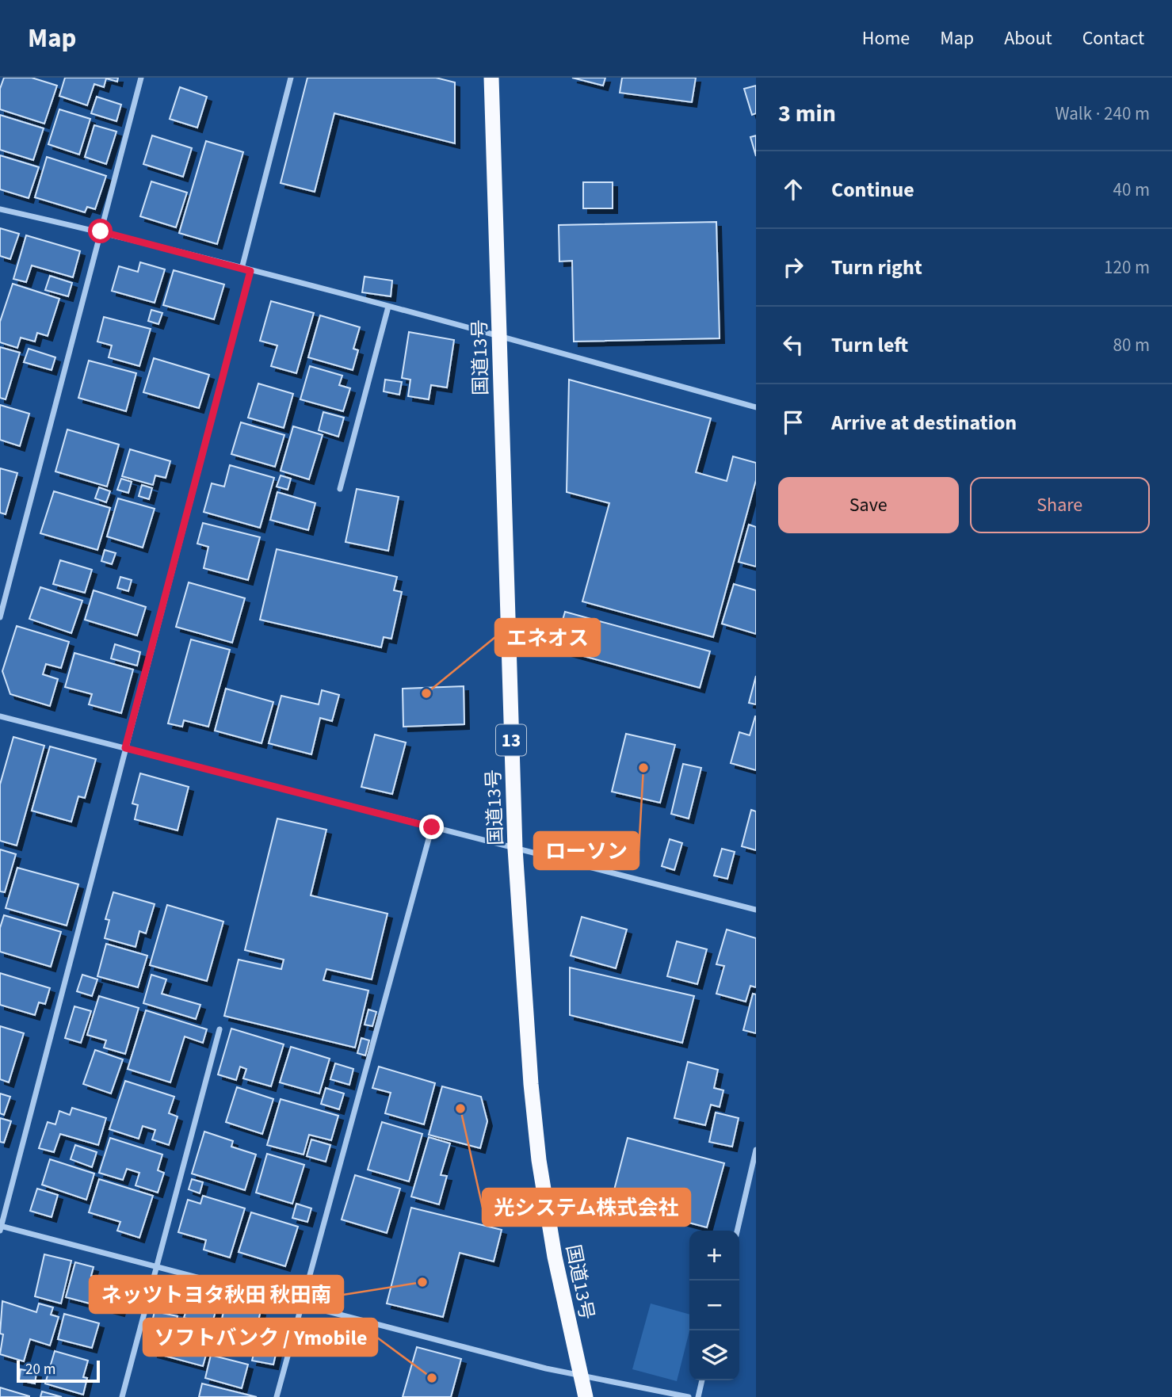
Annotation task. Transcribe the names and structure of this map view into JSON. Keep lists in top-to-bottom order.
{
  "streets": {
    "highway": ["国道13号", "13"]
  },
  "places": [
    "エネオス",
    "ローソン",
    "光システム株式会社",
    "ネッツトヨタ秋田 秋田南",
    "ソフトバンク / Ymobile"
  ],
  "scale_bar": "20 m",
  "page": {
    "header": "Map",
    "nav": [
      "Home",
      "Map",
      "About",
      "Contact"
    ],
    "heading": ["3 min", "Walk · 240 m"],
    "list": [
      ["Continue", "40 m"],
      ["Turn right", "120 m"],
      ["Turn left", "80 m"],
      "Arrive at destination"
    ],
    "buttons": ["Save", "Share"],
    "map_buttons": ["+", "−"],
    "scale": "20 m"
  }
}
